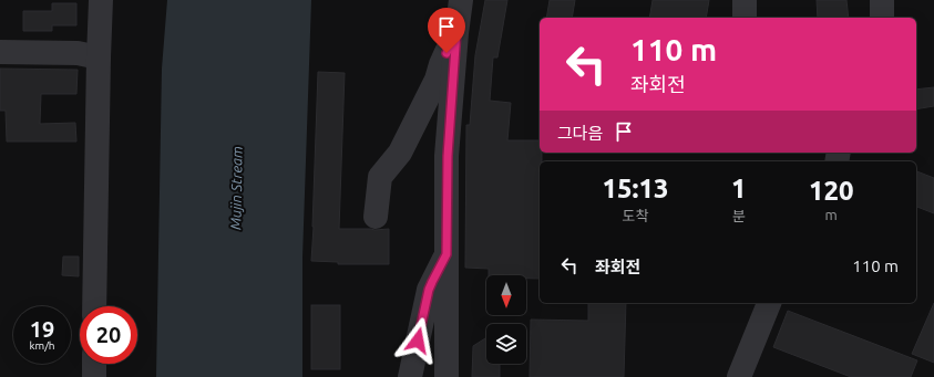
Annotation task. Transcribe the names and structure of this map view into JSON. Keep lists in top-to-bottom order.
{
  "water": ["Mujin Stream"],
  "north": "bottom",
  "page": {
    "turn": ["110 m", "좌회전"],
    "then": "그다음",
    "eta": [
      "15:13",
      "도착",
      "1",
      "분",
      "120",
      "m"
    ],
    "list": [
      {
        "name": "좌회전",
        "value": "110 m"
      }
    ],
    "speed": "19 km/h",
    "limit": "20"
  }
}
